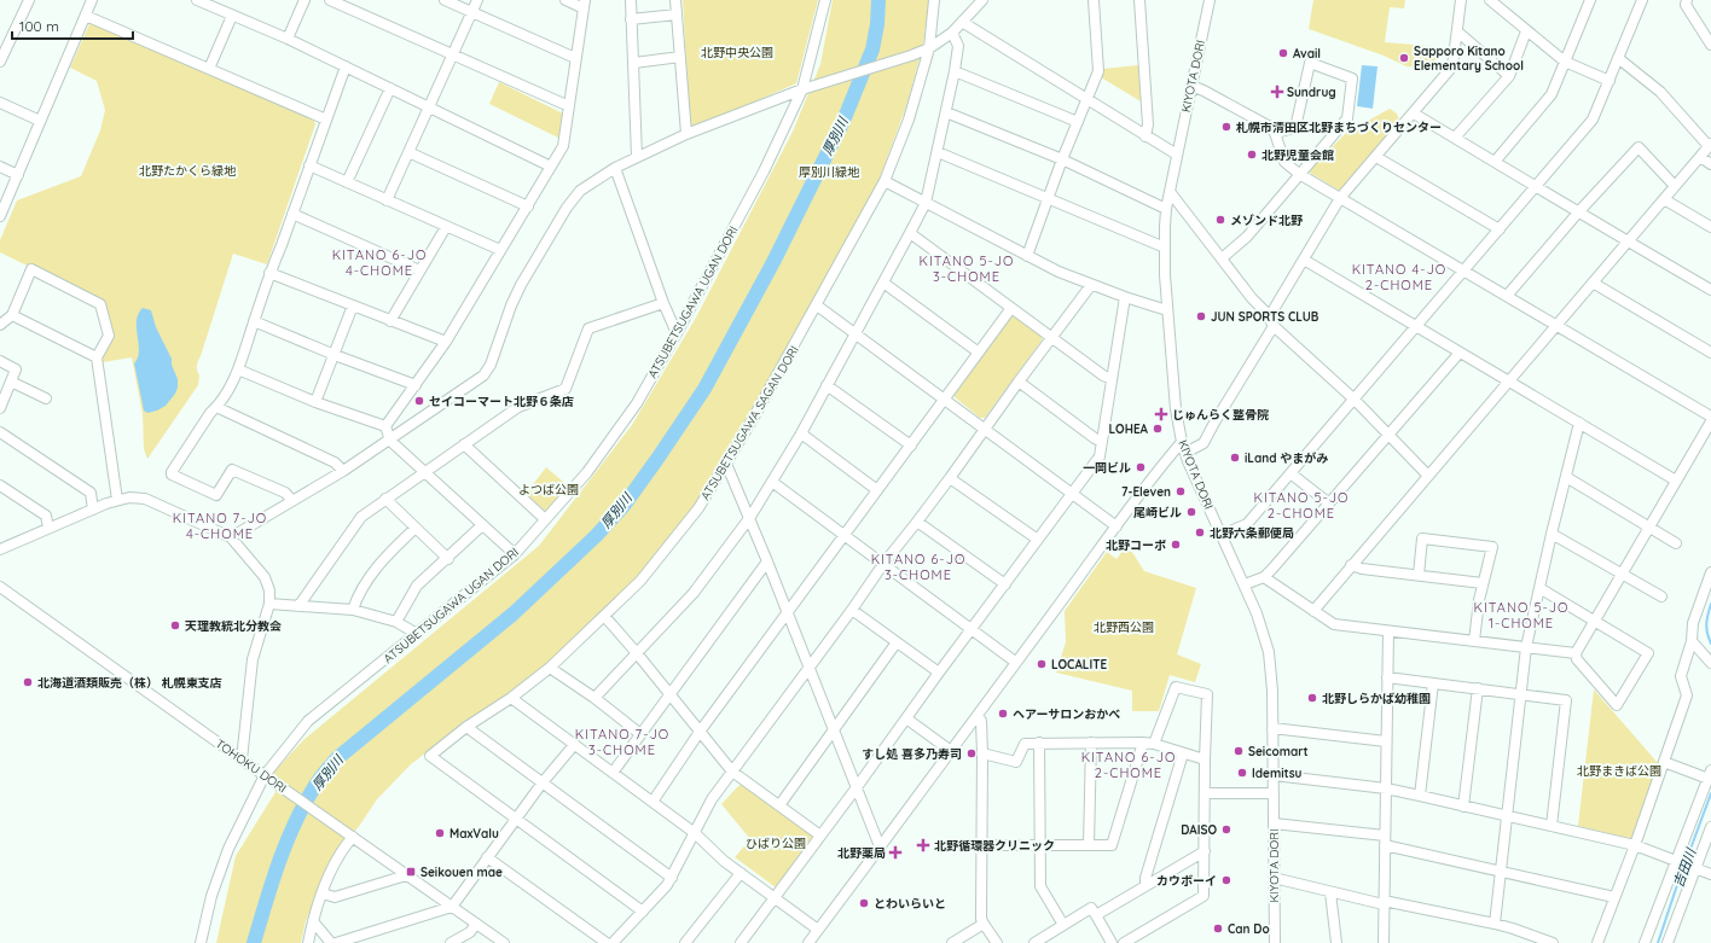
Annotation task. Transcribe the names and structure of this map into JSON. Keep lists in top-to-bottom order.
{
  "streets": {
    "street": [
      "KIYOTA DORI",
      "ATSUBETSUGAWA UGAN DORI",
      "ATSUBETSUGAWA SAGAN DORI",
      "TOHOKU DORI"
    ]
  },
  "crossings": [
    ["ATSUBETSUGAWA UGAN DORI", "TOHOKU DORI"]
  ],
  "districts": [
    "KITANO 6-JO 4-CHOME",
    "KITANO 5-JO 3-CHOME",
    "KITANO 4-JO 2-CHOME",
    "KITANO 5-JO 2-CHOME",
    "KITANO 7-JO 4-CHOME",
    "KITANO 6-JO 3-CHOME",
    "KITANO 5-JO 1-CHOME",
    "KITANO 7-JO 3-CHOME",
    "KITANO 6-JO 2-CHOME"
  ],
  "water": ["厚別川", "吉田川"],
  "parks": [
    "北野中央公園",
    "北野たかくら緑地",
    "厚別川緑地",
    "よつば公園",
    "北野西公園",
    "北野まきば公園",
    "ひばり公園"
  ],
  "places": {
    "other": [
      "Avail",
      "Sapporo Kitano Elementary School",
      "札幌市清田区北野まちづくりセンター",
      "北野児童会館",
      "メゾンド北野",
      "JUN SPORTS CLUB",
      "セイコーマート北野６条店",
      "LOHEA",
      "iLand やまがみ",
      "一岡ビル",
      "7-Eleven",
      "尾崎ビル",
      "北野六条郵便局",
      "北野コーポ",
      "天理教統北分教会",
      "LOCALITE",
      "北海道酒類販売（株） 札幌東支店",
      "北野しらかば幼稚園",
      "ヘアーサロンおかべ",
      "Seicomart",
      "すし処 喜多乃寿司",
      "Idemitsu",
      "DAISO",
      "MaxValu",
      "カウボーイ",
      "とわいらいと",
      "Can Do"
    ],
    "health": [
      "Sundrug",
      "じゅんらく整骨院",
      "北野循環器クリニック",
      "北野薬局"
    ],
    "transit": ["Seikouen mae"]
  },
  "scale_bar": "100 m"
}
